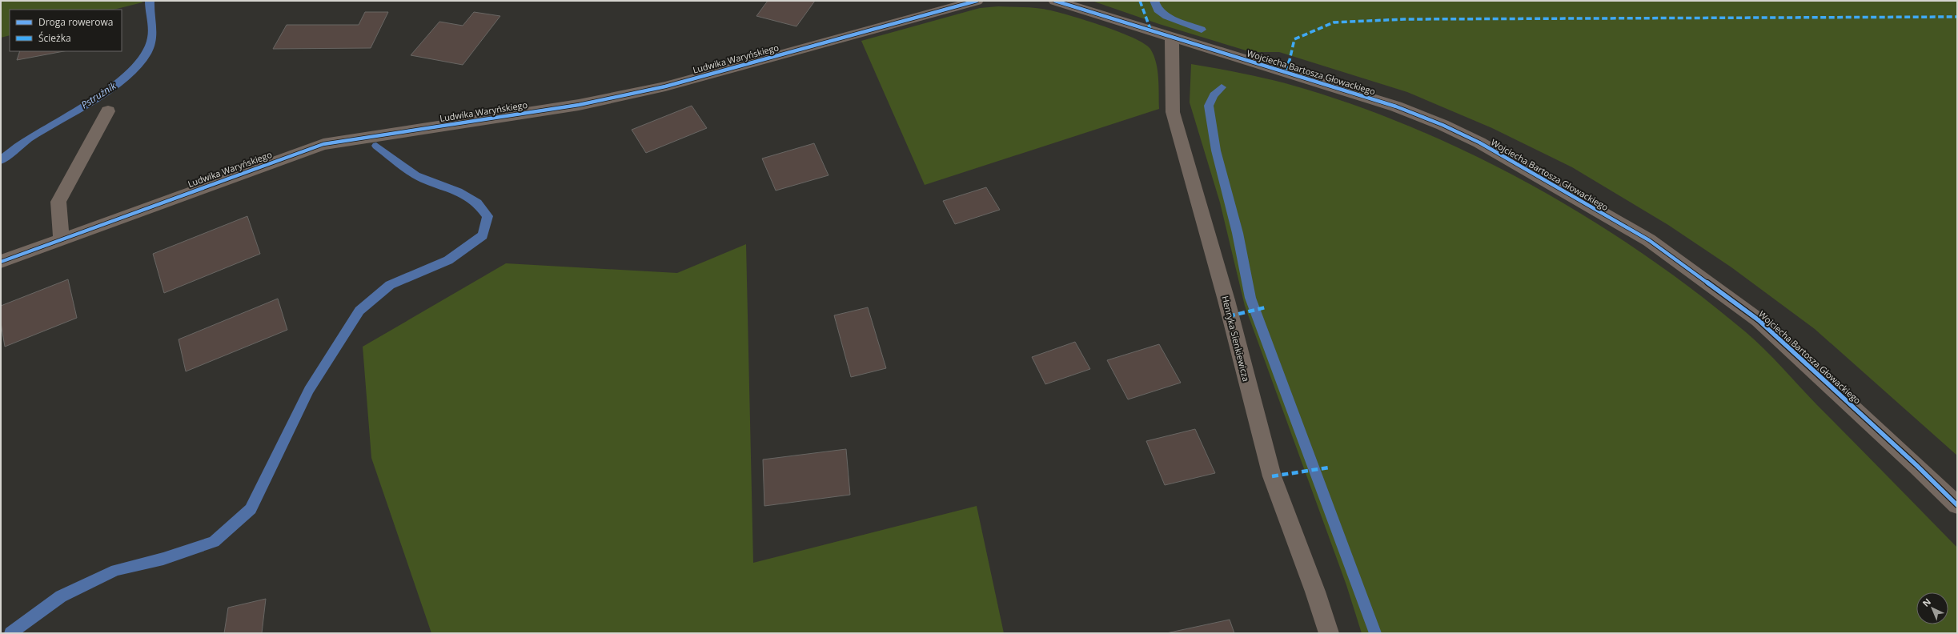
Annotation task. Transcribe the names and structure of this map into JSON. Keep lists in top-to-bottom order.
{
  "streets": {
    "street": ["Ludwika Waryńskiego", "Wojciecha Bartosza Głowackiego", "Henryka Sienkiewicza"]
  },
  "crossings": [
    ["Wojciecha Bartosza Głowackiego", "Henryka Sienkiewicza"]
  ],
  "water": ["Pstrużnik"],
  "legend": ["Droga rowerowa", "Ścieżka"],
  "north": "top left"
}
